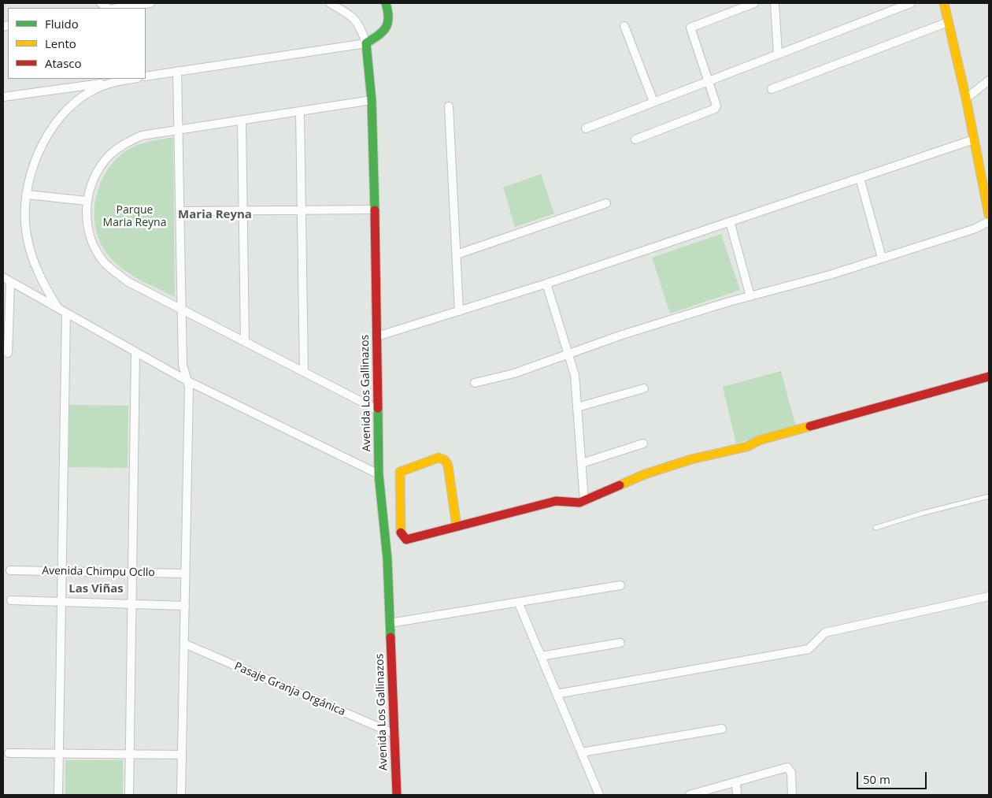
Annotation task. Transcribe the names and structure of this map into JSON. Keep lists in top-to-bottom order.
{
  "streets": {
    "street": ["Avenida Los Gallinazos", "Avenida Chimpu Ocllo", "Pasaje Granja Orgánica"]
  },
  "crossings": [
    ["Avenida Los Gallinazos", "Pasaje Granja Orgánica"]
  ],
  "districts": ["Maria Reyna", "Las Viñas"],
  "parks": ["Parque Maria Reyna"],
  "legend": ["Fluido", "Lento", "Atasco"],
  "scale_bar": "50 m"
}
